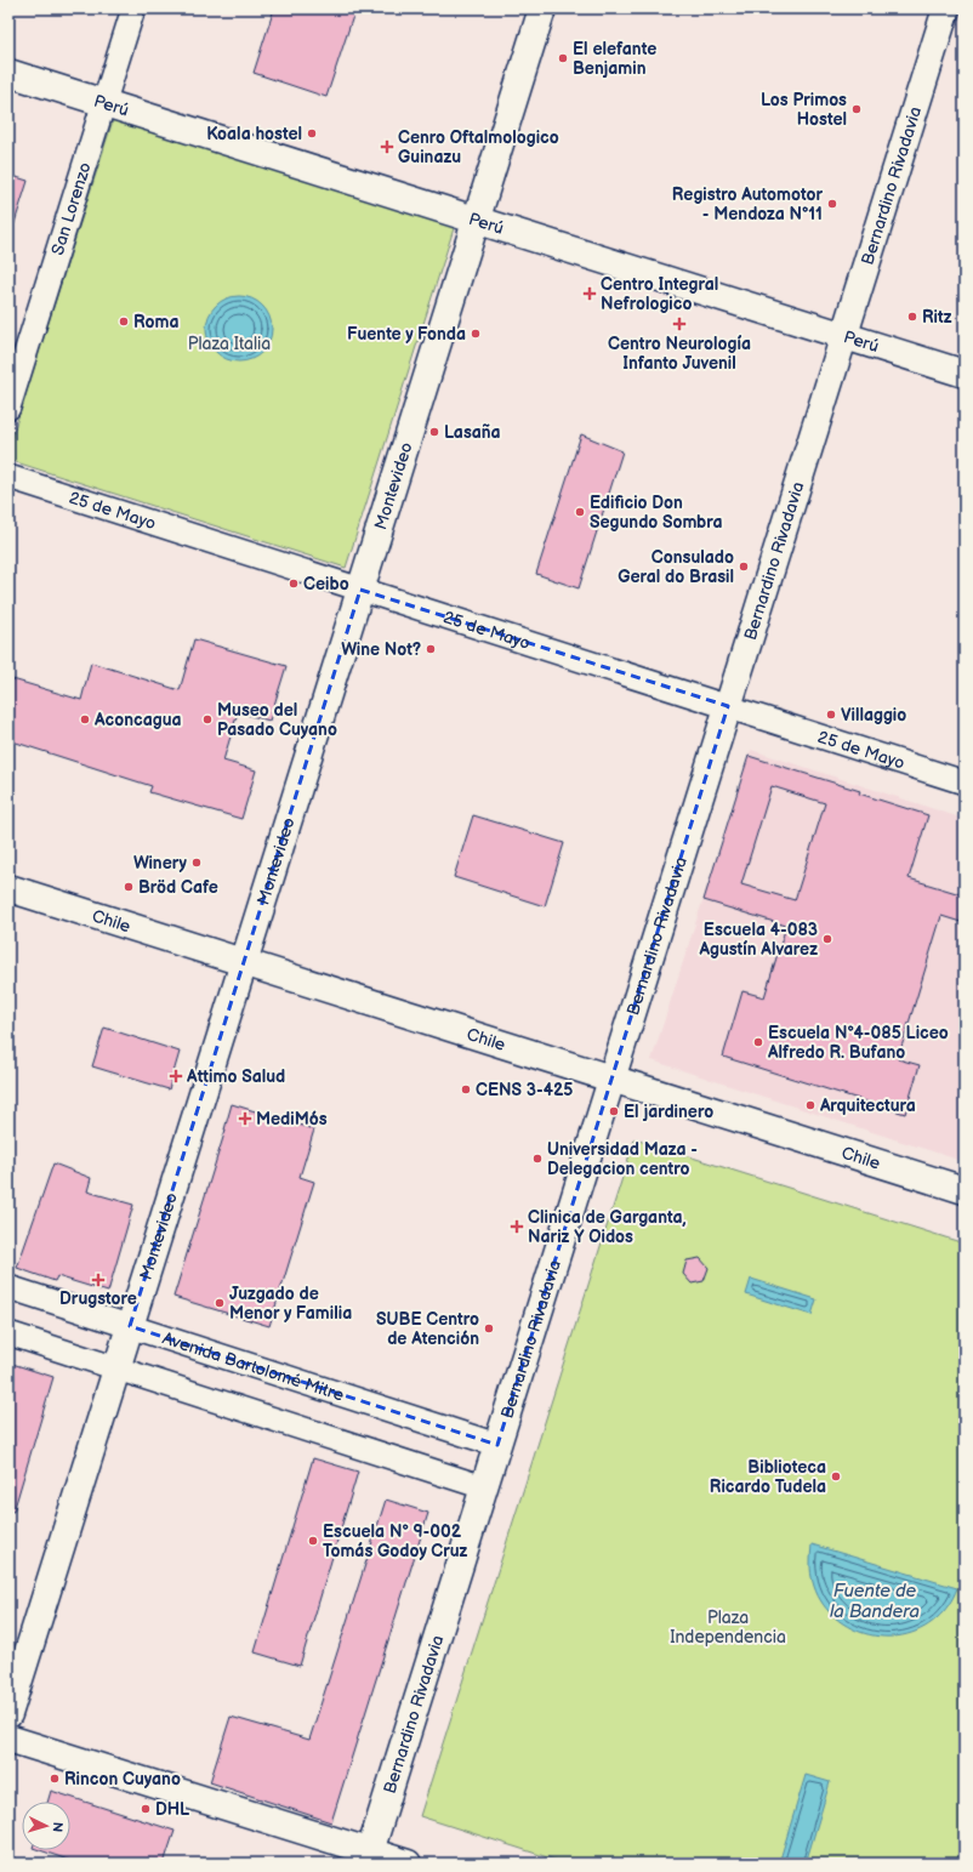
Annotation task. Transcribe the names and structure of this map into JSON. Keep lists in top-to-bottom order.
{
  "streets": {
    "street": [
      "Perú",
      "Bernardino Rivadavia",
      "San Lorenzo",
      "Montevideo",
      "25 de Mayo",
      "Chile",
      "Avenida Bartolomé Mitre"
    ]
  },
  "crossings": [
    ["Perú", "Bernardino Rivadavia"],
    ["Perú", "San Lorenzo"],
    ["Perú", "Montevideo"],
    ["Bernardino Rivadavia", "25 de Mayo"],
    ["Bernardino Rivadavia", "Chile"],
    ["Bernardino Rivadavia", "Avenida Bartolomé Mitre"],
    ["Montevideo", "25 de Mayo"],
    ["Montevideo", "Chile"],
    ["Montevideo", "Avenida Bartolomé Mitre"]
  ],
  "water": ["Fuente de la Bandera"],
  "parks": ["Plaza Italia", "Plaza Independencia"],
  "places": {
    "other": [
      "El elefante Benjamin",
      "Los Primos Hostel",
      "Koala hostel",
      "Registro Automotor - Mendoza N°11",
      "Ritz",
      "Roma",
      "Fuente y Fonda",
      "Lasaña",
      "Edificio Don Segundo Sombra",
      "Consulado Geral do Brasil",
      "Ceibo",
      "Wine Not?",
      "Villaggio",
      "Aconcagua",
      "Museo del Pasado Cuyano",
      "Winery",
      "Bröd Cafe",
      "Escuela 4-083 Agustín Alvarez",
      "Escuela N°4-085 Liceo Alfredo R. Bufano",
      "CENS 3-425",
      "Arquitectura",
      "El jardinero",
      "Universidad Maza - Delegacion centro",
      "Juzgado de Menor y Familia",
      "SUBE Centro de Atención",
      "Biblioteca Ricardo Tudela",
      "Escuela N° 9-002 Tomás Godoy Cruz",
      "Rincon Cuyano",
      "DHL"
    ],
    "health": [
      "Cenro Oftalmologico Guinazu",
      "Centro Integral Nefrologico",
      "Centro Neurología Infanto Juvenil",
      "Attimo Salud",
      "MediMós",
      "Clinica de Garganta, Nariz Y Oidos",
      "Drugstore"
    ]
  },
  "north": "right"
}
